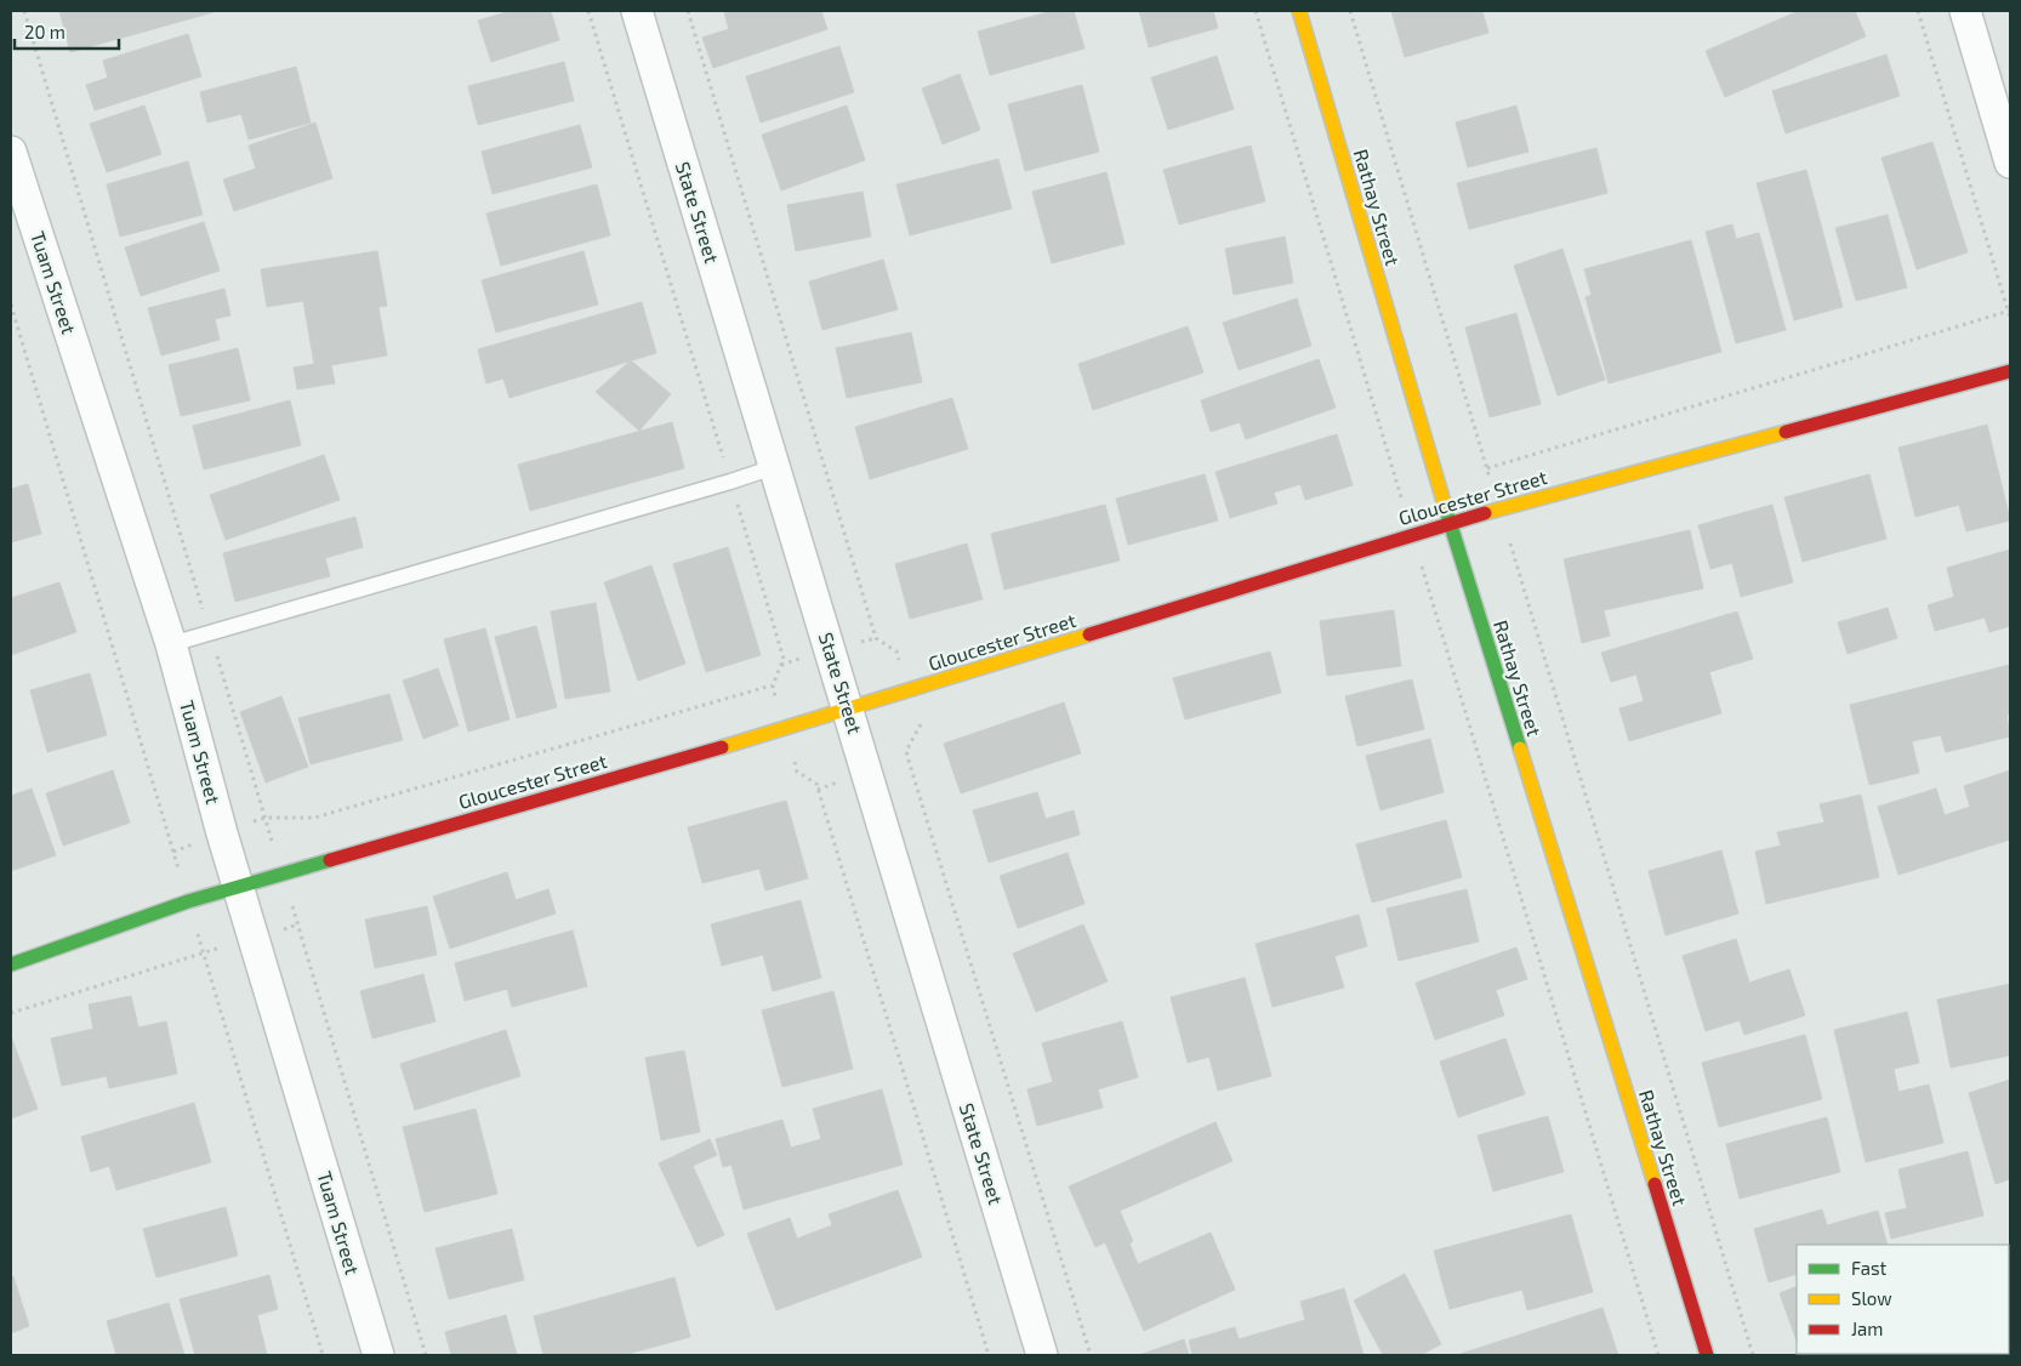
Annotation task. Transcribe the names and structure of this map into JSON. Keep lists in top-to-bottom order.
{
  "streets": {
    "street": [
      "Rathay Street",
      "State Street",
      "Tuam Street",
      "Gloucester Street"
    ]
  },
  "crossings": [
    ["Rathay Street", "Gloucester Street"],
    ["State Street", "Gloucester Street"],
    ["Tuam Street", "Gloucester Street"]
  ],
  "legend": ["Fast", "Slow", "Jam"],
  "scale_bar": "20 m"
}
